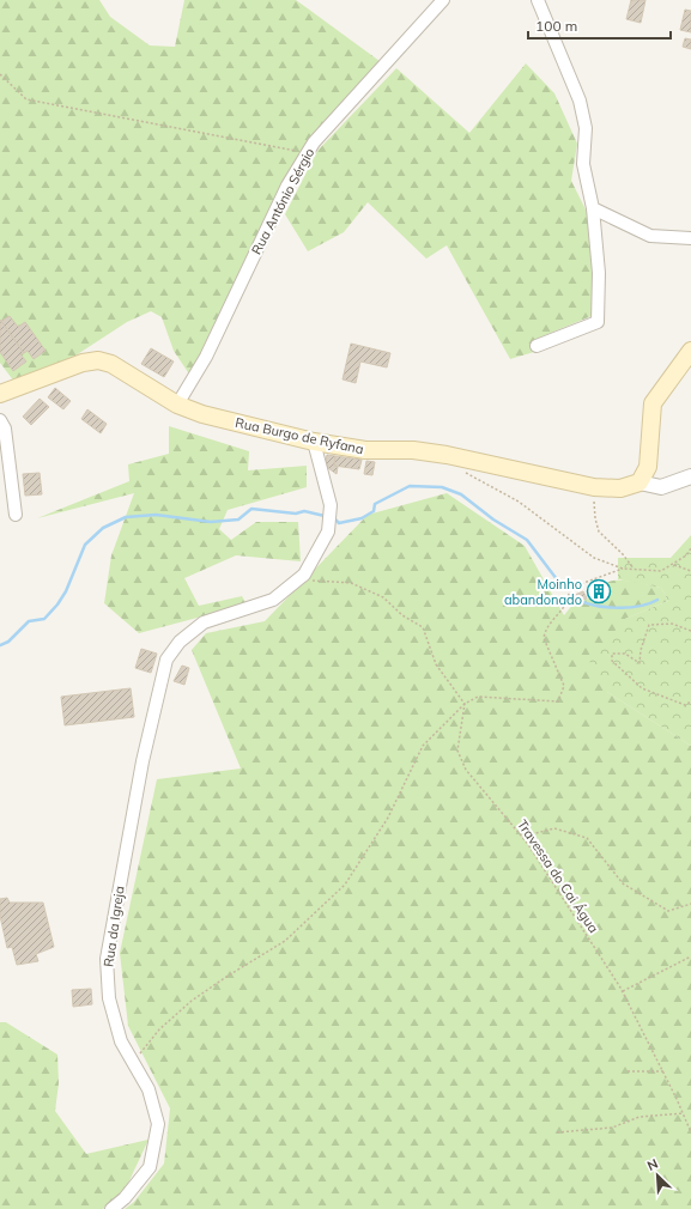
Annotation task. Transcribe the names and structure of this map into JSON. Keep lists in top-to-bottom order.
{
  "streets": {
    "main road": ["Rua Burgo de Ryfana"],
    "street": ["Rua António Sérgio", "Rua da Igreja"],
    "path": ["Travessa do Cai Água"]
  },
  "crossings": [
    ["Rua António Sérgio", "Rua Burgo de Ryfana"]
  ],
  "places": {
    "building": ["Moinho abandonado"]
  },
  "scale_bar": "100 m",
  "north": "top left"
}
